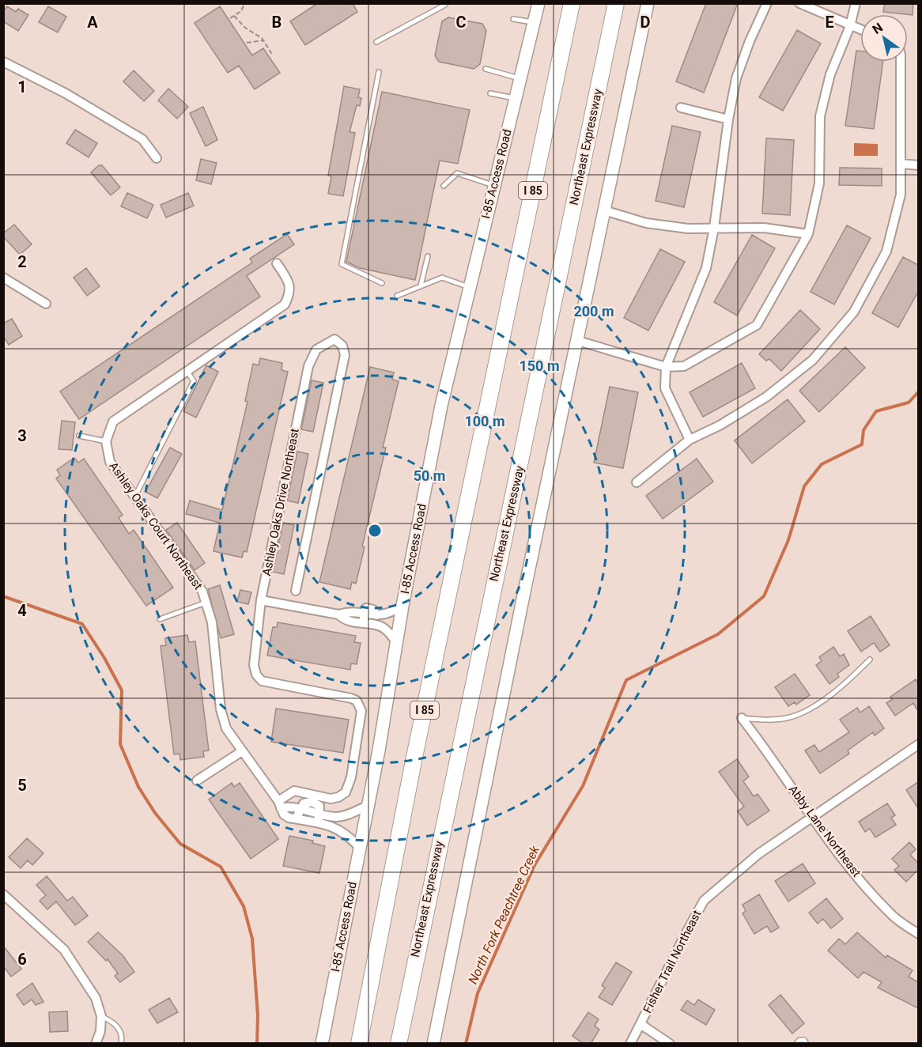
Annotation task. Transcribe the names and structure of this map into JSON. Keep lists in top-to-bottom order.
{
  "streets": {
    "highway": ["Northeast Expressway", "I 85"],
    "main road": ["I-85 Access Road"],
    "street": [
      "Ashley Oaks Drive Northeast",
      "Ashley Oaks Court Northeast",
      "Abby Lane Northeast",
      "Fisher Trail Northeast"
    ]
  },
  "crossings": [
    ["I-85 Access Road", "Ashley Oaks Court Northeast"],
    ["Ashley Oaks Drive Northeast", "Ashley Oaks Court Northeast"],
    ["Abby Lane Northeast", "Fisher Trail Northeast"]
  ],
  "water": ["North Fork Peachtree Creek"],
  "north": "top left",
  "grid": {
    "columns": [
      "A",
      "B",
      "C",
      "D",
      "E"
    ],
    "rows": [
      "1",
      "2",
      "3",
      "4",
      "5",
      "6"
    ]
  },
  "rings": [
    "200 m",
    "150 m",
    "100 m",
    "50 m"
  ]
}
